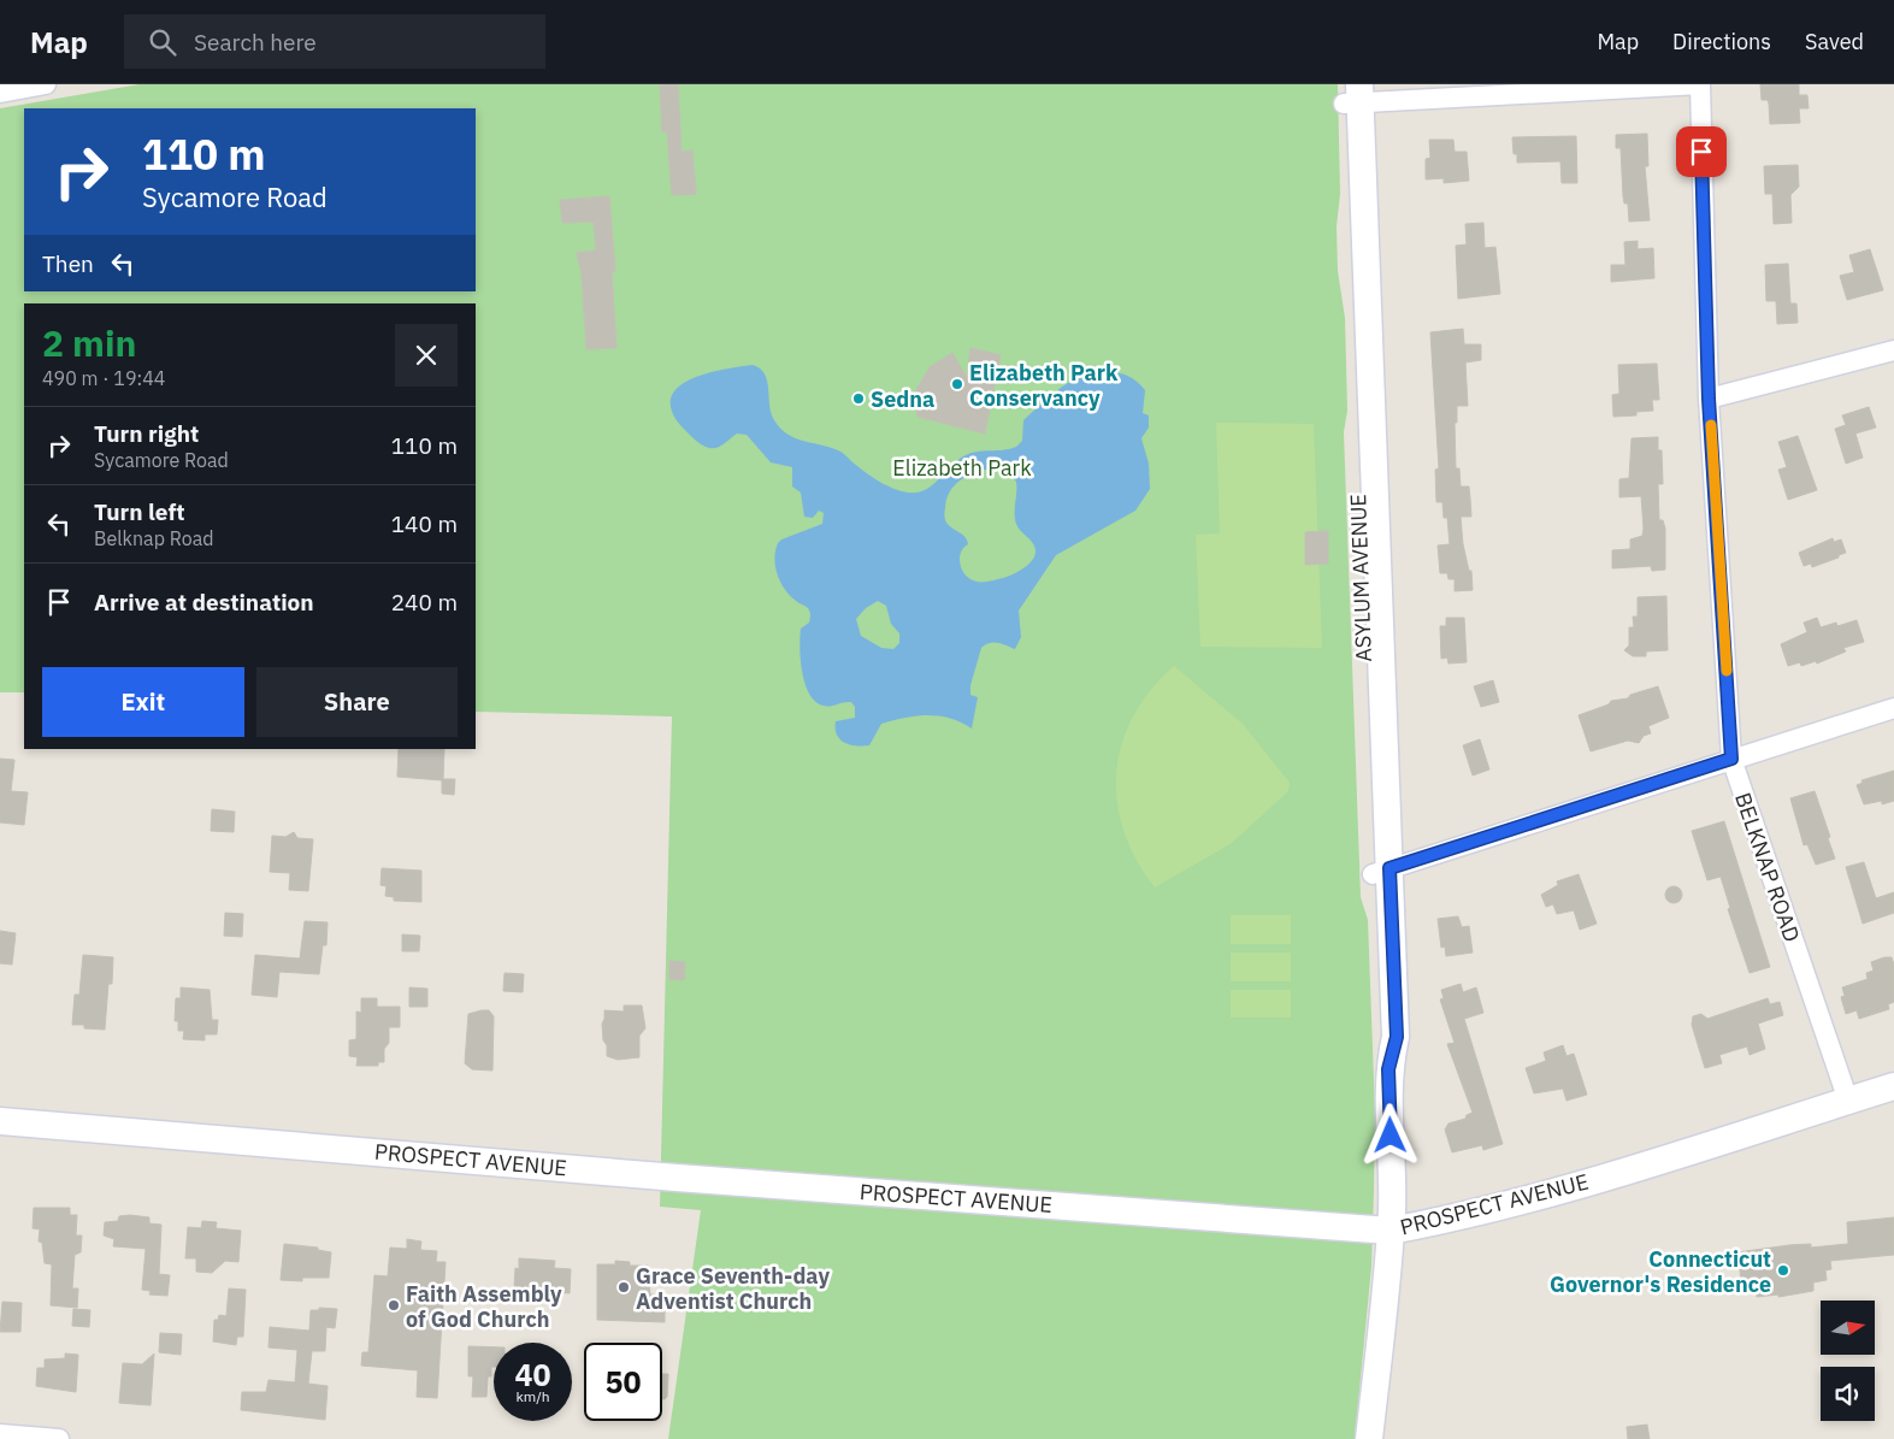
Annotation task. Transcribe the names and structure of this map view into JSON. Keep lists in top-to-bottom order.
{
  "streets": {
    "main road": ["ASYLUM AVENUE", "PROSPECT AVENUE"],
    "street": ["BELKNAP ROAD"]
  },
  "crossings": [
    ["ASYLUM AVENUE", "PROSPECT AVENUE"],
    ["BELKNAP ROAD", "PROSPECT AVENUE"]
  ],
  "parks": ["Elizabeth Park"],
  "places": [
    "Elizabeth Park Conservancy",
    "Sedna",
    "Connecticut Governor's Residence",
    "Grace Seventh-day Adventist Church",
    "Faith Assembly of God Church"
  ],
  "north": "right",
  "page": {
    "header": "Map",
    "search": "Search here",
    "nav": ["Map", "Directions", "Saved"],
    "turn": ["110 m", "Sycamore Road"],
    "then": "Then",
    "heading": ["2 min", "490 m · 19:44"],
    "list": [
      {
        "name": "Turn right",
        "note": "Sycamore Road",
        "value": "110 m"
      },
      {
        "name": "Turn left",
        "note": "Belknap Road",
        "value": "140 m"
      },
      {
        "name": "Arrive at destination",
        "value": "240 m"
      }
    ],
    "buttons": ["Exit", "Share"],
    "speed": "40 km/h",
    "limit": "50"
  }
}
